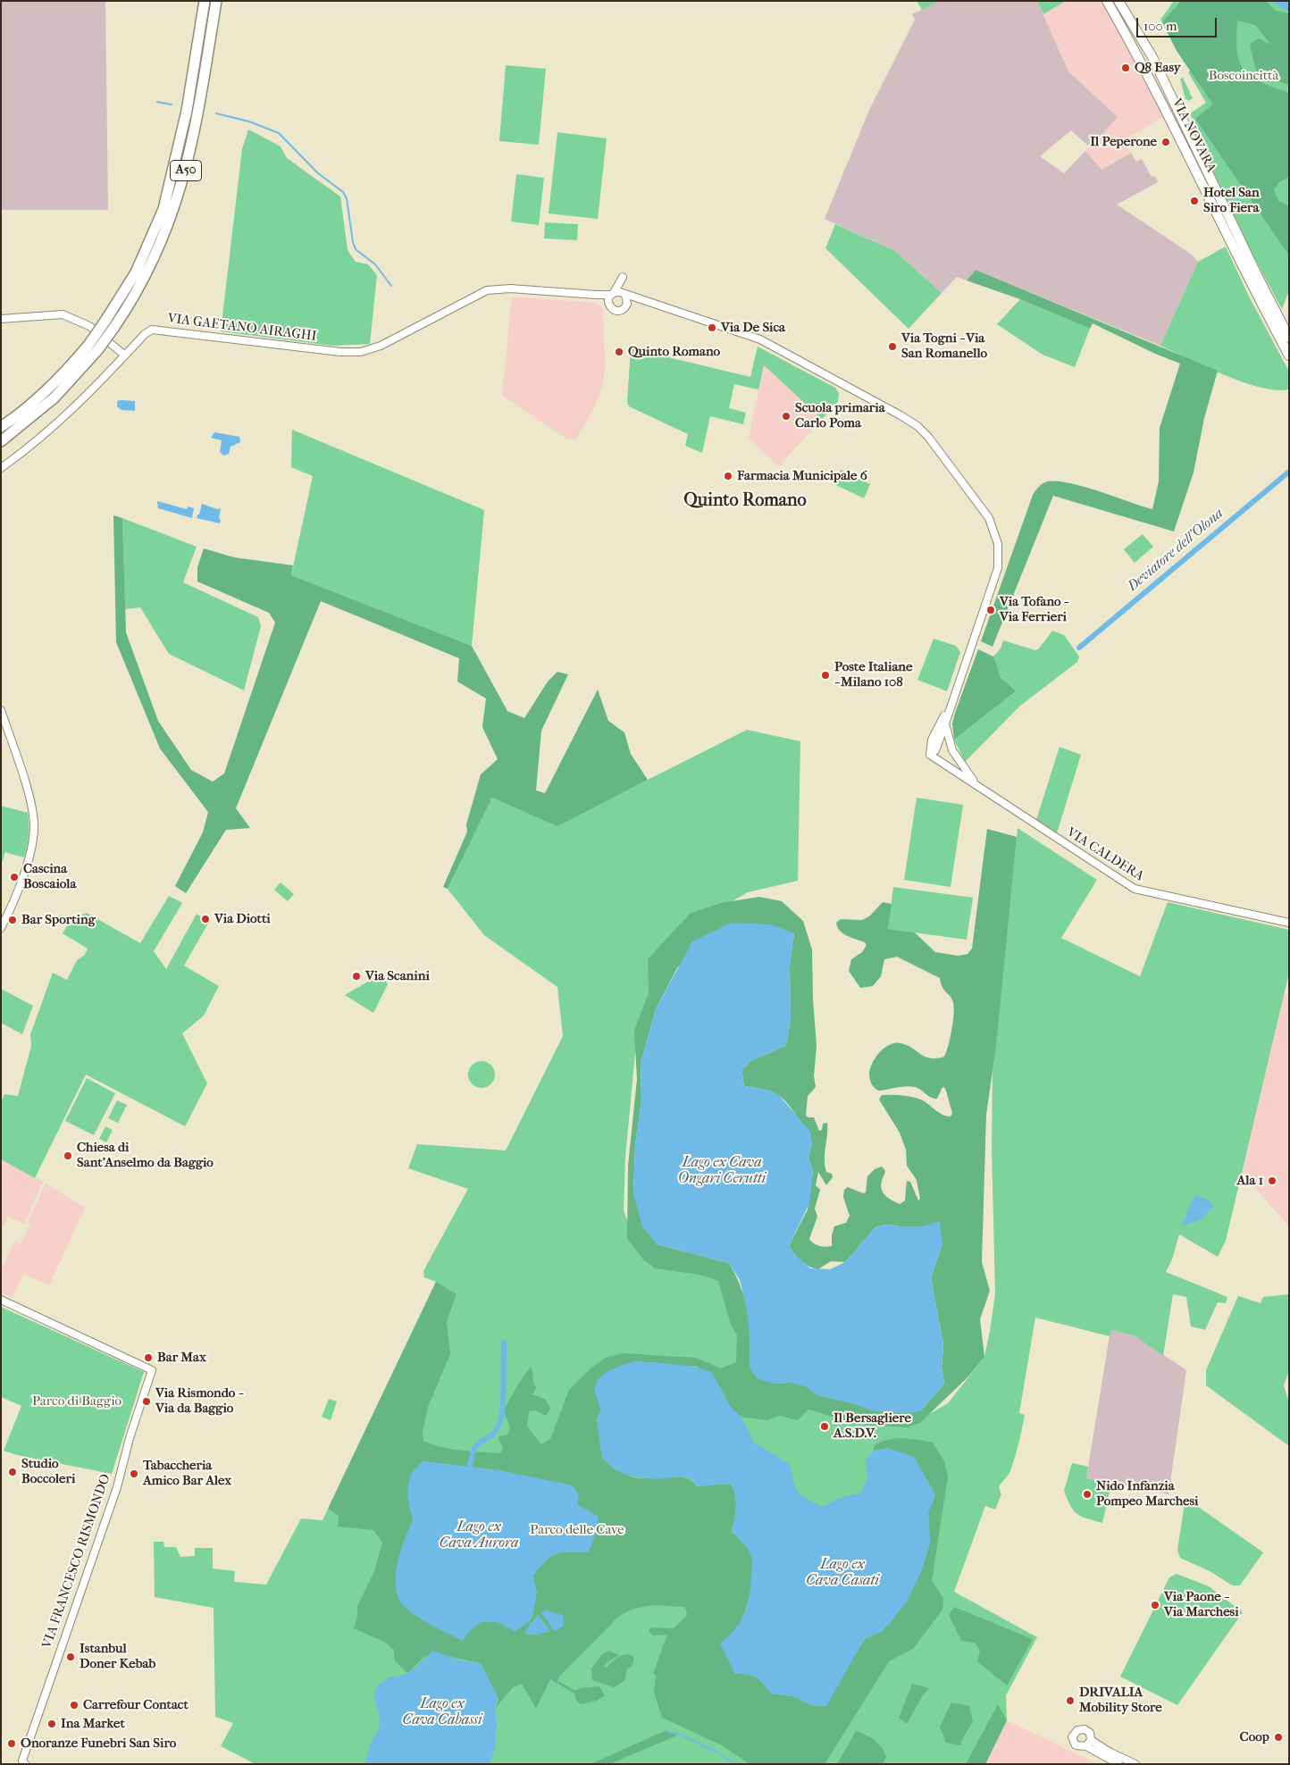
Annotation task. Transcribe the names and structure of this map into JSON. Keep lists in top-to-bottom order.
{
  "streets": {
    "highway": ["A50"],
    "main road": ["VIA NOVARA"],
    "street": ["VIA GAETANO AIRAGHI", "VIA CALDERA", "VIA FRANCESCO RISMONDO"]
  },
  "districts": ["Quinto Romano"],
  "water": [
    "Deviatore dell'Olona",
    "Lago ex Cava Ongari Cerutti",
    "Lago ex Cava Aurora",
    "Lago ex Cava Casati",
    "Lago ex Cava Cabassi"
  ],
  "parks": ["Boscoincittà", "Parco di Baggio", "Parco delle Cave"],
  "places": [
    "Q8 Easy",
    "Il Peperone",
    "Hotel San Siro Fiera",
    "Via De Sica",
    "Via Togni - Via San Romanello",
    "Quinto Romano",
    "Scuola primaria Carlo Poma",
    "Farmacia Municipale 6",
    "Via Tofano - Via Ferrieri",
    "Poste Italiane - Milano 108",
    "Cascina Boscaiola",
    "Via Diotti",
    "Bar Sporting",
    "Via Scanini",
    "Chiesa di Sant'Anselmo da Baggio",
    "Ala 1",
    "Bar Max",
    "Via Rismondo - Via da Baggio",
    "Il Bersagliere A.S.D.V.",
    "Studio Boccoleri",
    "Tabaccheria Amico Bar Alex",
    "Nido Infanzia Pompeo Marchesi",
    "Via Paone - Via Marchesi",
    "Istanbul Doner Kebab",
    "DRIVALIA Mobility Store",
    "Carrefour Contact",
    "Ina Market",
    "Coop",
    "Onoranze Funebri San Siro"
  ],
  "scale_bar": "100 m"
}
